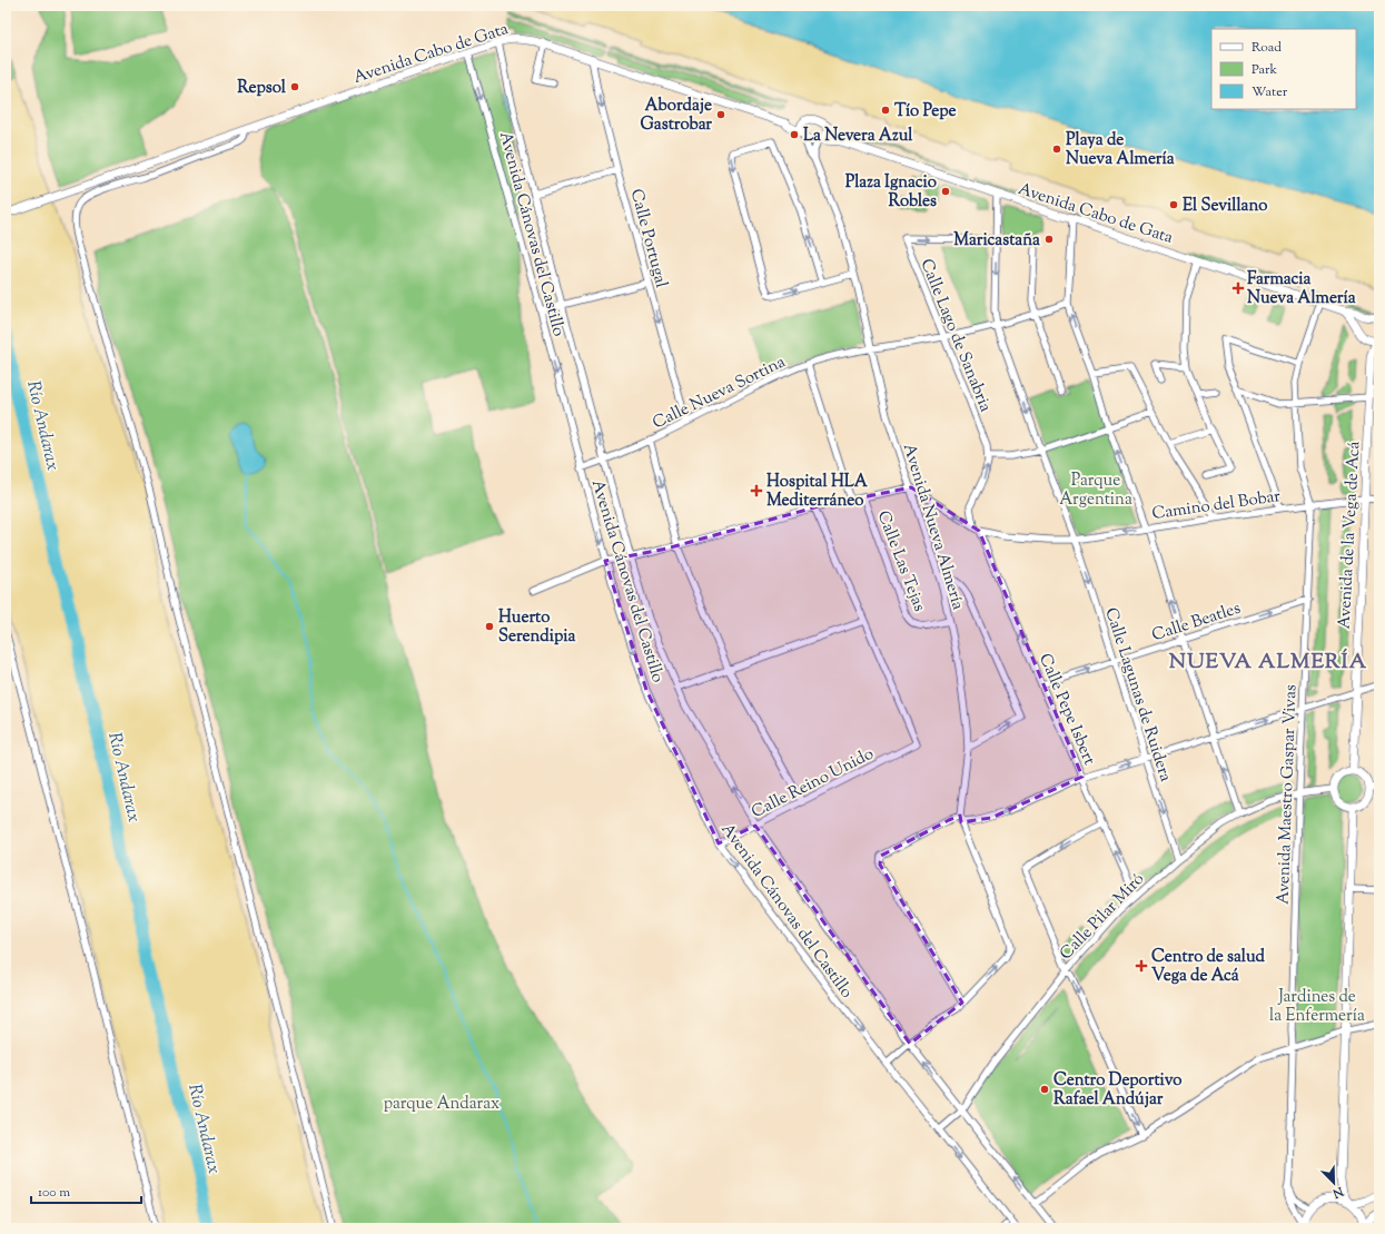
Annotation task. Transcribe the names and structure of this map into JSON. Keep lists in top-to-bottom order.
{
  "streets": {
    "main road": ["Avenida Cabo de Gata", "Avenida de la Vega de Acá"],
    "street": [
      "Avenida Cánovas del Castillo",
      "Calle Portugal",
      "Calle Lago de Sanabria",
      "Calle Nueva Sortina",
      "Camino del Bobar",
      "Avenida Nueva Almería",
      "Calle Las Tejas",
      "Calle Beatles",
      "Calle Lagunas de Ruidera",
      "Calle Pepe Isbert",
      "Calle Reino Unido",
      "Avenida Maestro Gaspar Vivas",
      "Calle Pilar Miró"
    ]
  },
  "crossings": [
    ["Avenida Cabo de Gata", "Avenida Cánovas del Castillo"],
    ["Avenida Cabo de Gata", "Calle Portugal"],
    ["Avenida Cabo de Gata", "Avenida Nueva Almería"],
    ["Avenida Cabo de Gata", "Calle Lagunas de Ruidera"],
    ["Avenida Cabo de Gata", "Avenida Maestro Gaspar Vivas"],
    ["Avenida Cánovas del Castillo", "Calle Nueva Sortina"],
    ["Avenida Cánovas del Castillo", "Avenida Nueva Almería"],
    ["Avenida Cánovas del Castillo", "Calle Reino Unido"],
    ["Avenida Cánovas del Castillo", "Calle Pilar Miró"],
    ["Calle Portugal", "Calle Nueva Sortina"],
    ["Calle Lago de Sanabria", "Calle Nueva Sortina"],
    ["Calle Lago de Sanabria", "Camino del Bobar"],
    ["Calle Lago de Sanabria", "Calle Lagunas de Ruidera"],
    ["Calle Lago de Sanabria", "Calle Pepe Isbert"],
    ["Calle Nueva Sortina", "Avenida Nueva Almería"],
    ["Calle Nueva Sortina", "Calle Lagunas de Ruidera"],
    ["Camino del Bobar", "Avenida Nueva Almería"],
    ["Camino del Bobar", "Avenida de la Vega de Acá"],
    ["Camino del Bobar", "Calle Lagunas de Ruidera"],
    ["Camino del Bobar", "Calle Pepe Isbert"],
    ["Camino del Bobar", "Avenida Maestro Gaspar Vivas"],
    ["Avenida Nueva Almería", "Calle Las Tejas"],
    ["Avenida de la Vega de Acá", "Calle Pilar Miró"],
    ["Calle Beatles", "Calle Lagunas de Ruidera"],
    ["Calle Beatles", "Calle Pepe Isbert"],
    ["Calle Beatles", "Avenida Maestro Gaspar Vivas"],
    ["Calle Lagunas de Ruidera", "Calle Pilar Miró"],
    ["Calle Pepe Isbert", "Calle Pilar Miró"],
    ["Avenida Maestro Gaspar Vivas", "Calle Pilar Miró"]
  ],
  "one_way": ["Calle Portugal", "Calle Beatles", "Calle Pepe Isbert"],
  "districts": ["NUEVA ALMERÍA"],
  "water": ["Río Andarax"],
  "parks": ["Parque Argentina", "Jardines de la Enfermería", "parque Andarax"],
  "places": {
    "other": [
      "Repsol",
      "Tío Pepe",
      "Abordaje Gastrobar",
      "La Nevera Azul",
      "Playa de Nueva Almería",
      "Plaza Ignacio Robles",
      "El Sevillano",
      "Maricastaña",
      "Huerto Serendipia",
      "Centro Deportivo Rafael Andújar"
    ],
    "health": ["Farmacia Nueva Almería", "Hospital HLA Mediterráneo", "Centro de salud Vega de Acá"]
  },
  "legend": ["Road", "Park", "Water"],
  "scale_bar": "100 m",
  "north": "bottom right"
}
